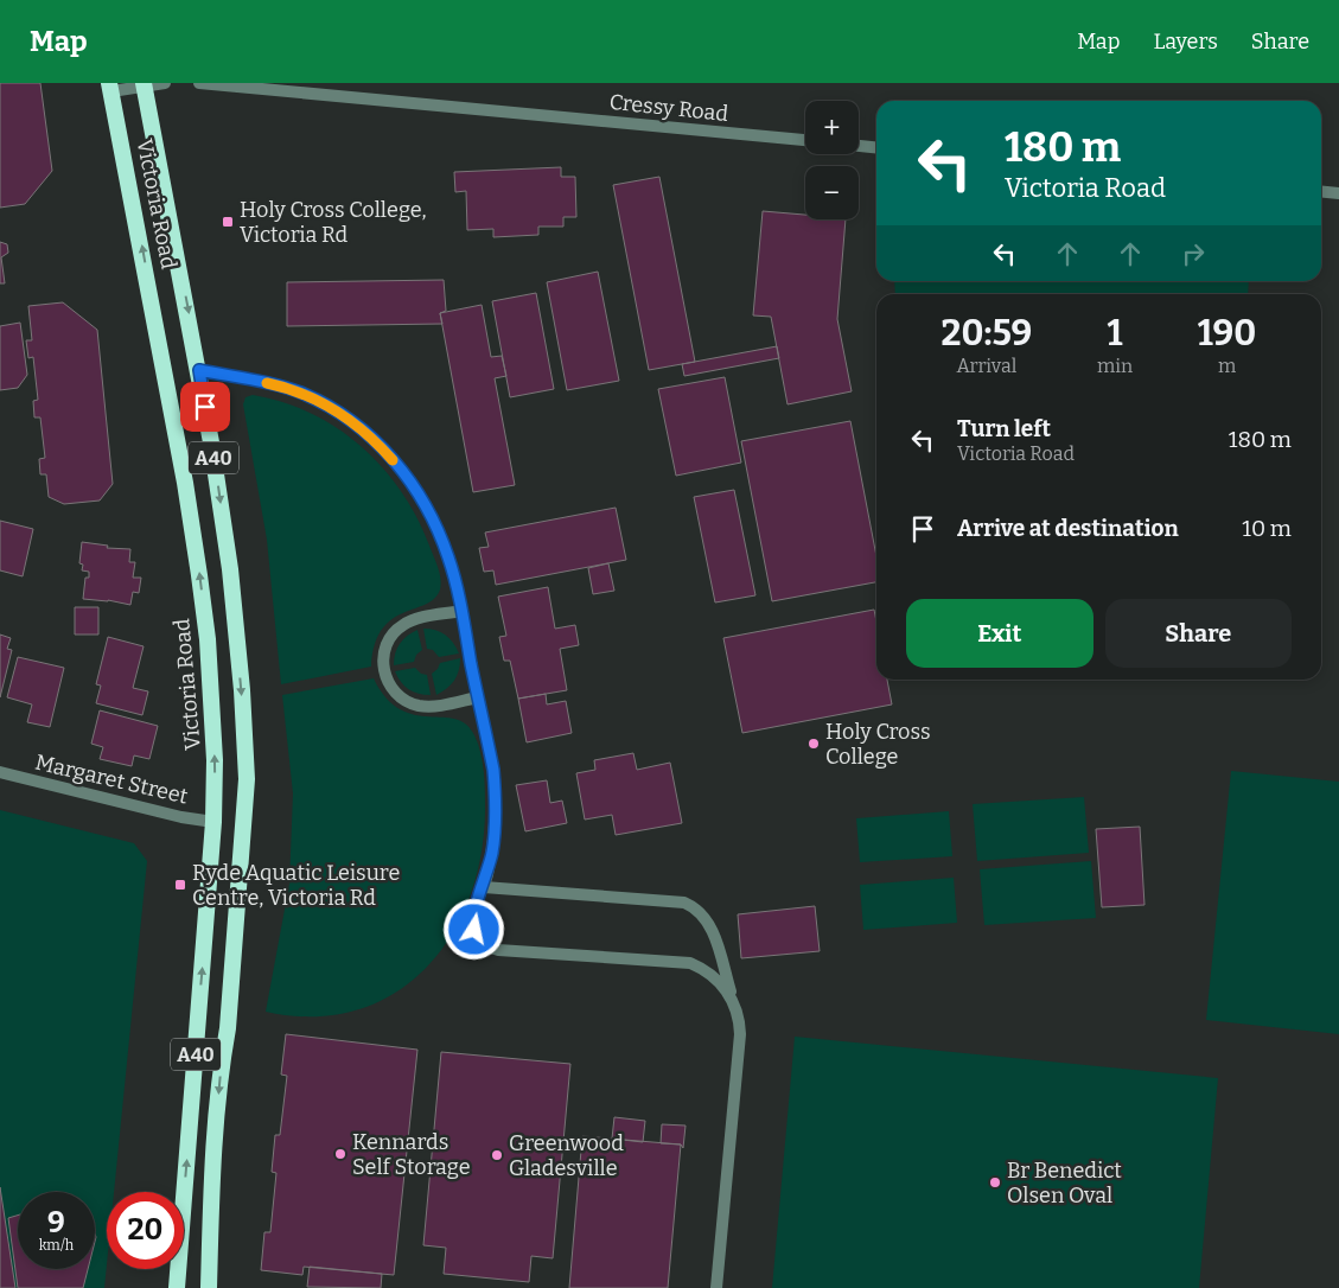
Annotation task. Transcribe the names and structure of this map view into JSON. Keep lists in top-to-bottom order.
{
  "streets": {
    "highway": ["Victoria Road", "A40"],
    "street": ["Cressy Road", "Margaret Street"]
  },
  "crossings": [
    ["Victoria Road", "Margaret Street"]
  ],
  "places": {
    "transit": ["Holy Cross College, Victoria Rd", "Ryde Aquatic Leisure Centre, Victoria Rd"],
    "other": [
      "Holy Cross College",
      "Kennards Self Storage",
      "Greenwood Gladesville",
      "Br Benedict Olsen Oval"
    ]
  },
  "page": {
    "header": "Map",
    "nav": ["Map", "Layers", "Share"],
    "map_buttons": ["+", "−"],
    "turn": ["180 m", "Victoria Road"],
    "eta": [
      "20:59",
      "Arrival",
      "1",
      "min",
      "190",
      "m"
    ],
    "list": [
      {
        "name": "Turn left",
        "note": "Victoria Road",
        "value": "180 m"
      },
      {
        "name": "Arrive at destination",
        "value": "10 m"
      }
    ],
    "buttons": ["Exit", "Share"],
    "speed": "9 km/h",
    "limit": "20"
  }
}
